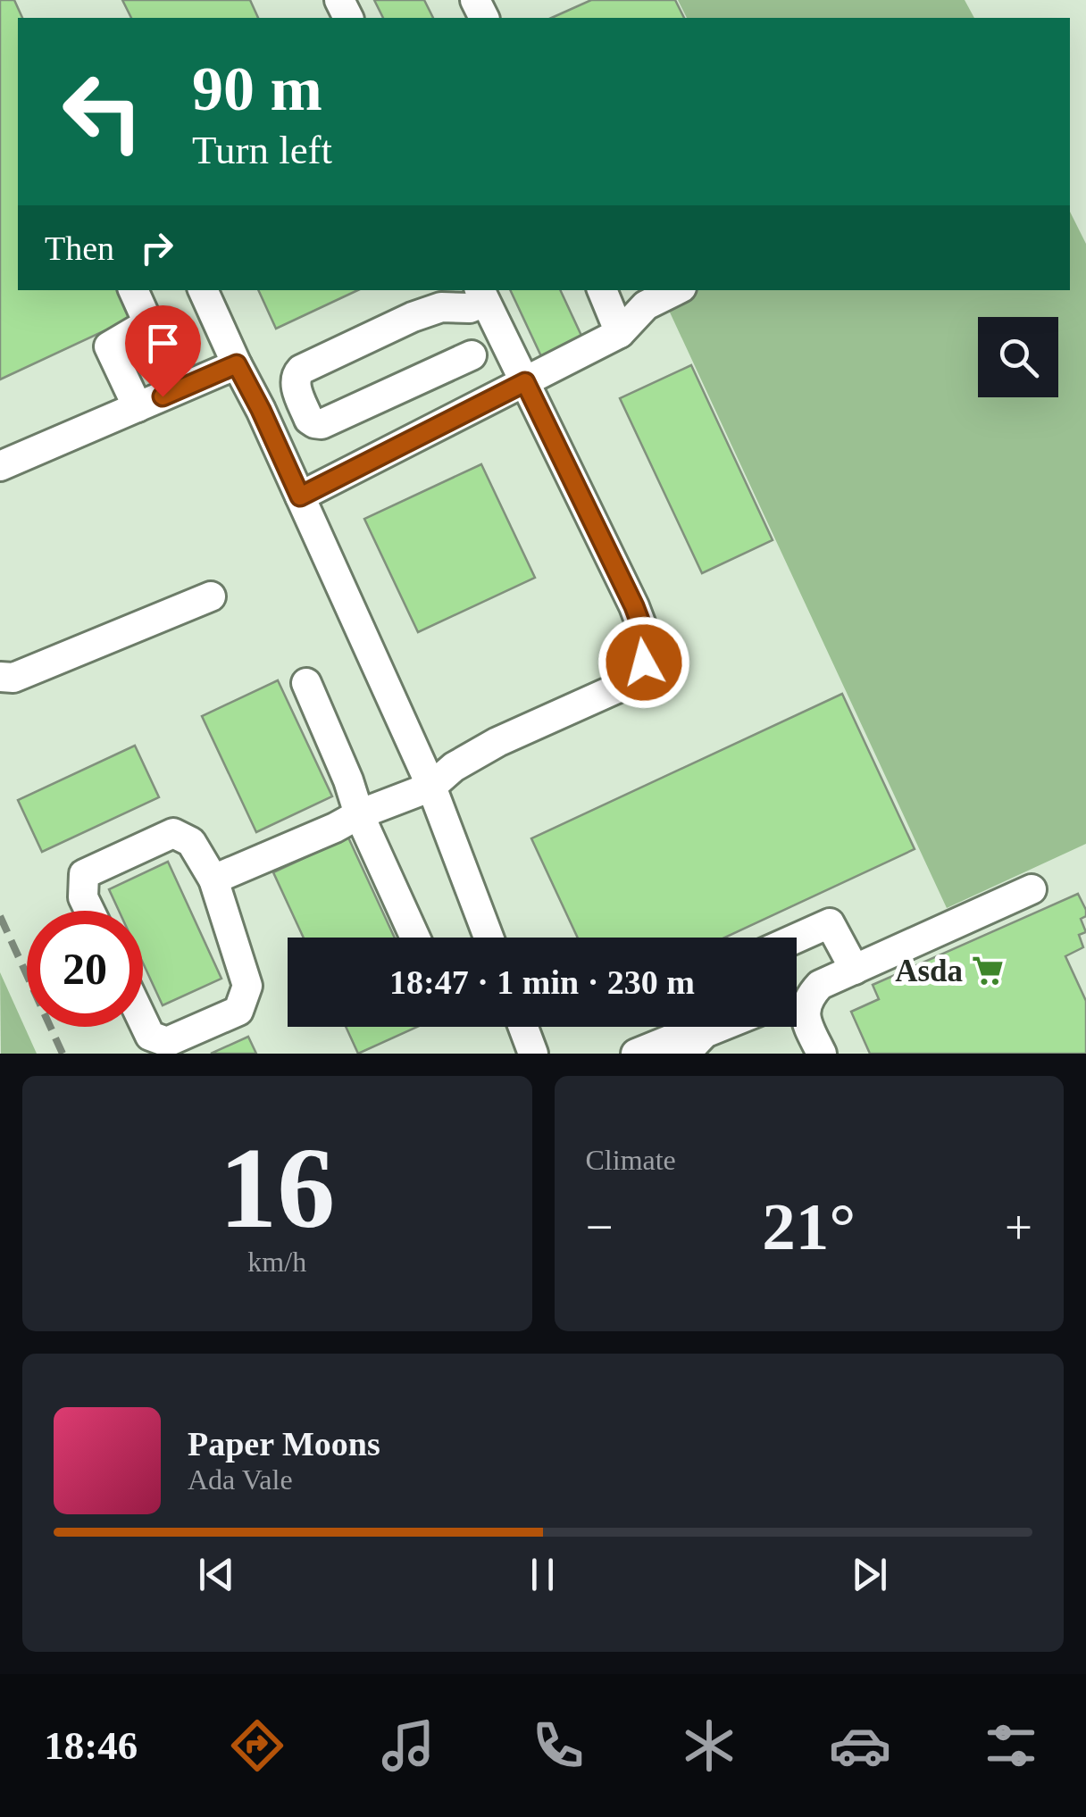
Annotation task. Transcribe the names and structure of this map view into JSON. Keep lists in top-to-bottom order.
{
  "places": {
    "supermarket": ["Asda"]
  },
  "page": {
    "turn": ["90 m", "Turn left"],
    "then": "Then",
    "limit": "20",
    "trip": "18:47 · 1 min · 230 m",
    "tile": [
      ["16", "km/h"],
      "Climate"
    ],
    "heat": ["−", "21°", "+"],
    "song": ["Paper Moons", "Ada Vale"],
    "tabs": "18:46"
  }
}
